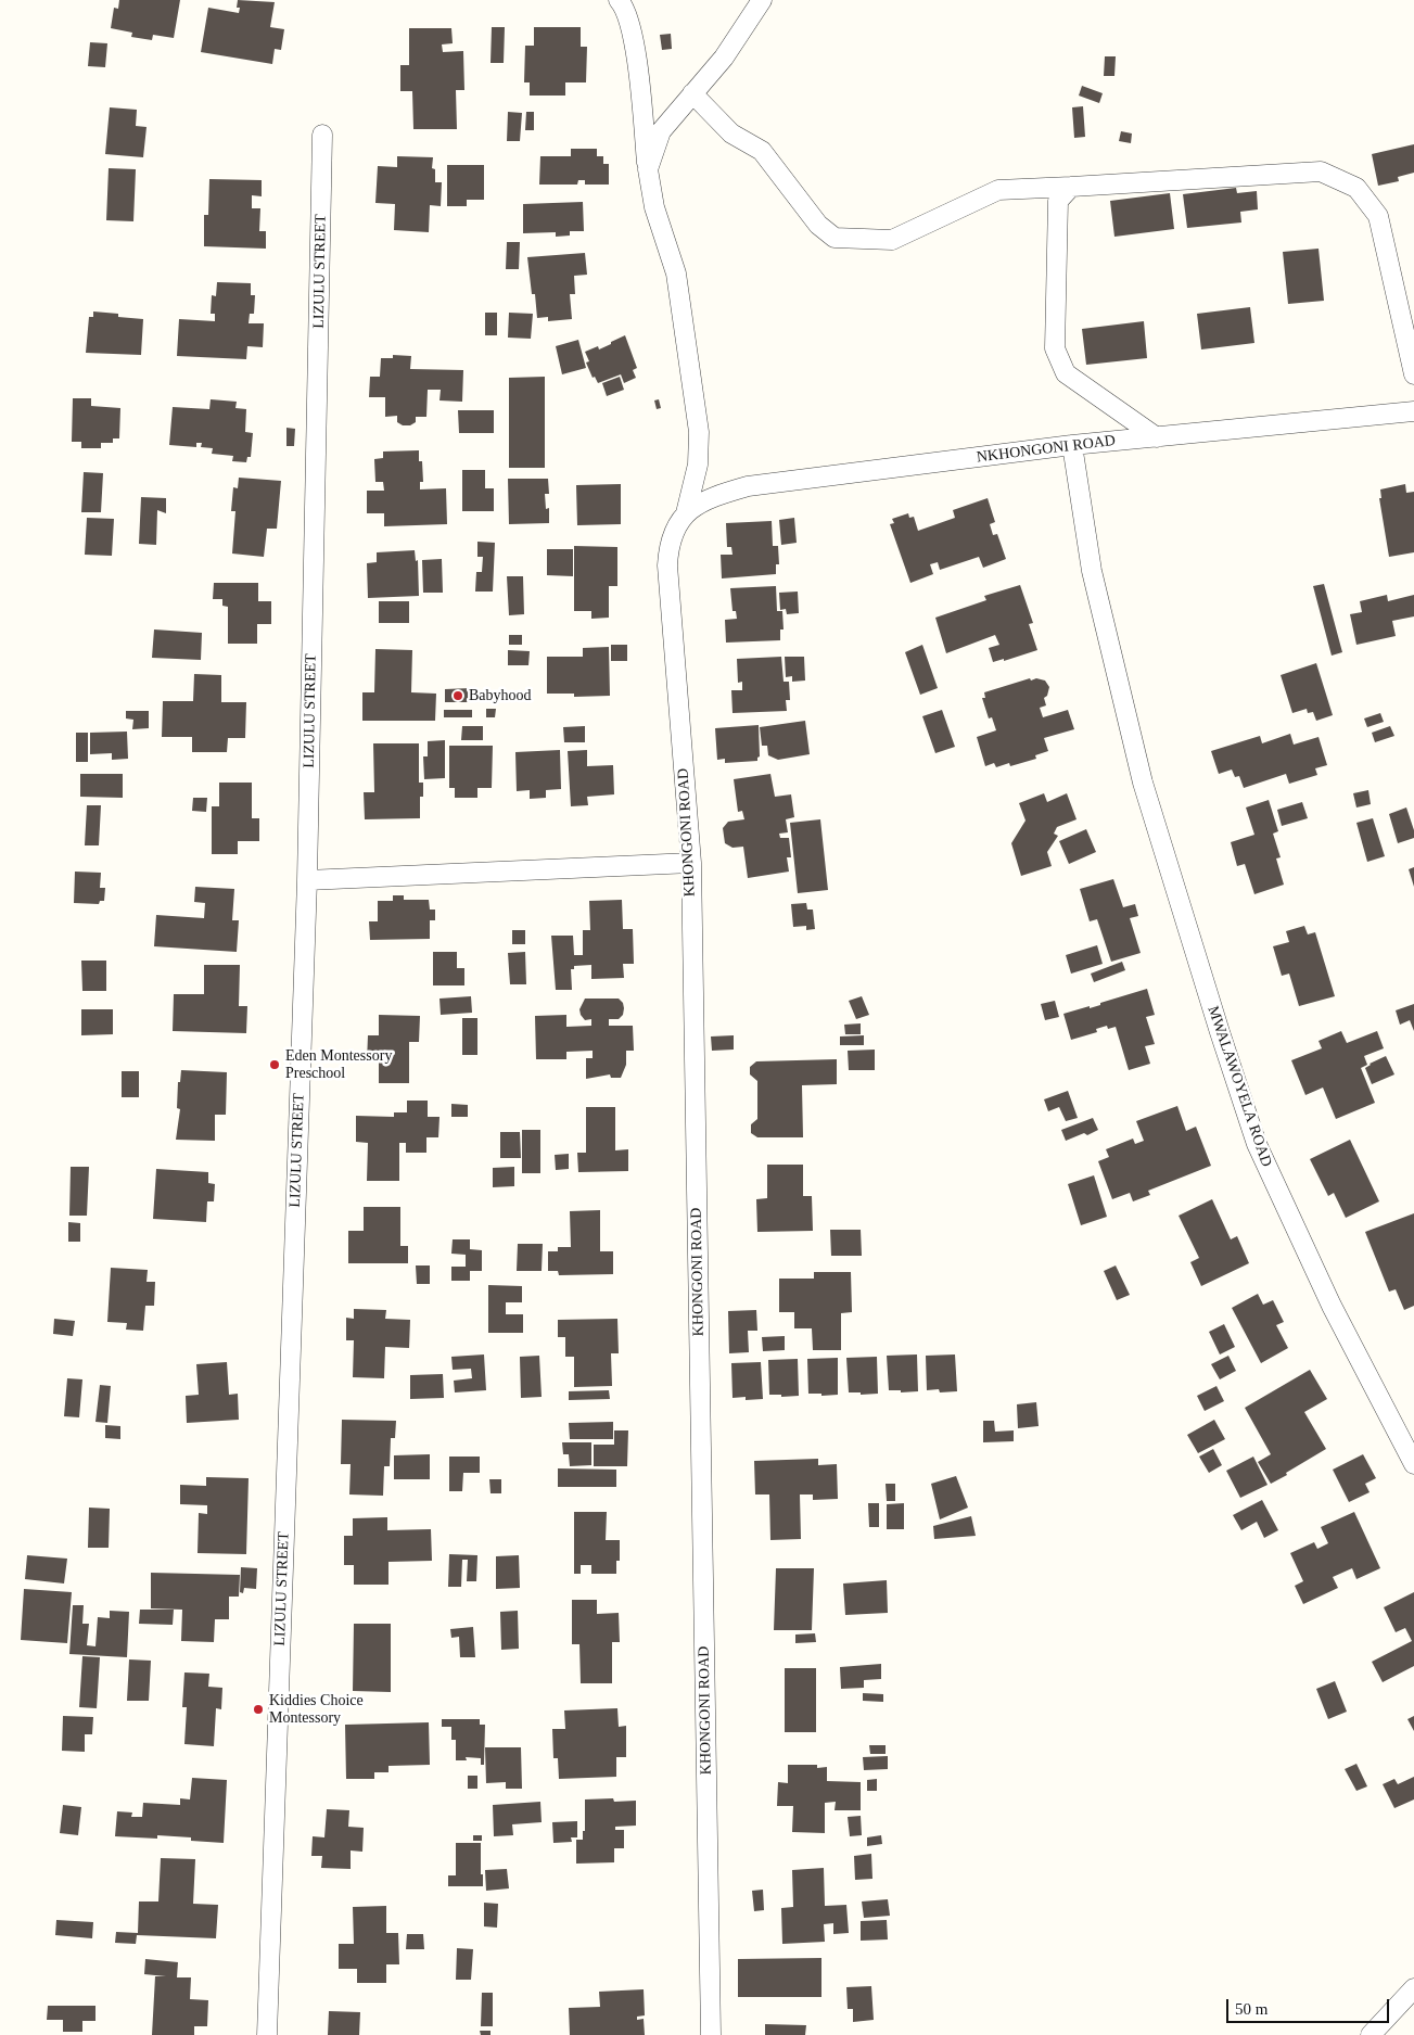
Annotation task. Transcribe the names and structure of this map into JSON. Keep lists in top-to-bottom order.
{
  "streets": {
    "street": [
      "LIZULU STREET",
      "NKHONGONI ROAD",
      "KHONGONI ROAD",
      "MWALAWOYELA ROAD"
    ]
  },
  "crossings": [
    ["NKHONGONI ROAD", "KHONGONI ROAD"],
    ["NKHONGONI ROAD", "MWALAWOYELA ROAD"]
  ],
  "places": ["Babyhood", "Eden Montessory Preschool", "Kiddies Choice Montessory"],
  "scale_bar": "50 m"
}
